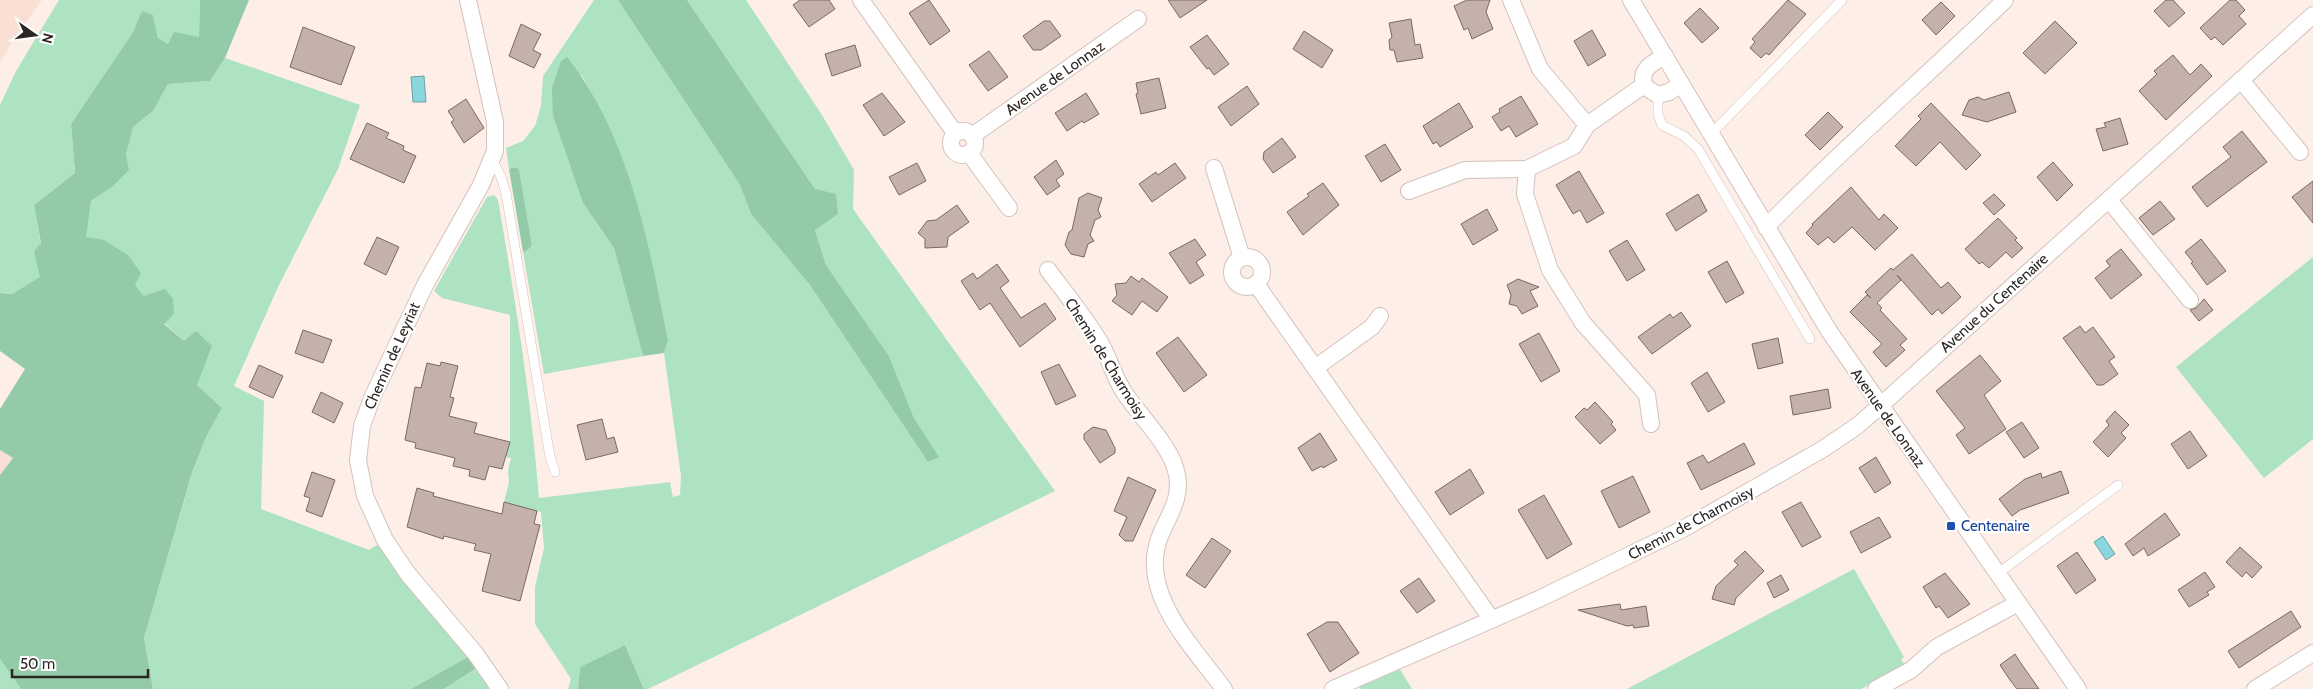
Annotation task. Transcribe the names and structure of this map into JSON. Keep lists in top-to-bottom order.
{
  "streets": {
    "street": [
      "Avenue de Lonnaz",
      "Avenue du Centenaire",
      "Chemin de Leyriat",
      "Chemin de Charmoisy"
    ]
  },
  "crossings": [
    ["Avenue de Lonnaz", "Avenue du Centenaire"],
    ["Avenue de Lonnaz", "Chemin de Charmoisy"],
    ["Avenue du Centenaire", "Chemin de Charmoisy"]
  ],
  "places": {
    "transit": ["Centenaire"]
  },
  "scale_bar": "50 m",
  "north": "right"
}
